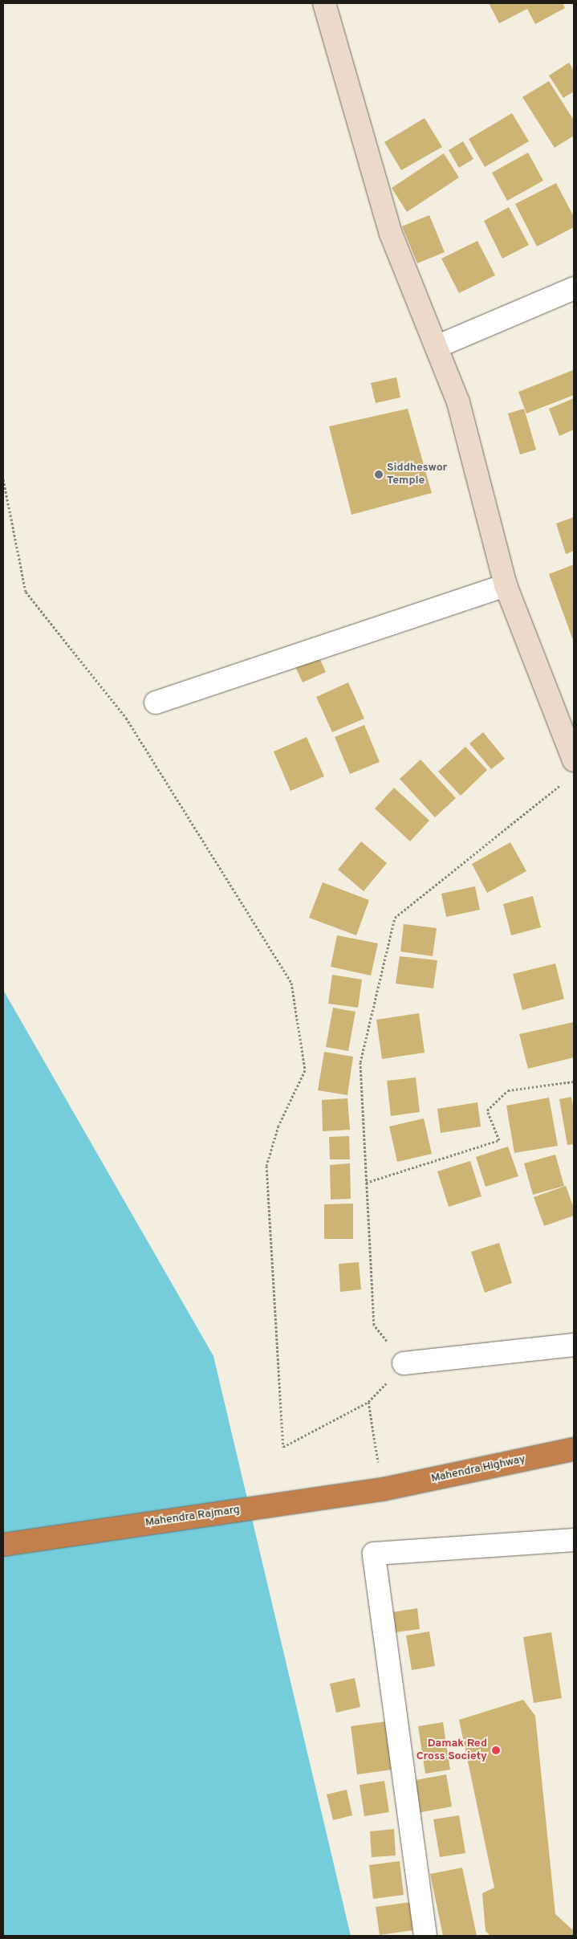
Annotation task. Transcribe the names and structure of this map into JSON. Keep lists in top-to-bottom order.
{
  "streets": {
    "highway": ["Mahendra Highway", "Mahendra Rajmarg"]
  },
  "crossings": [
    ["Mahendra Highway", "Mahendra Rajmarg"]
  ],
  "places": ["Siddheswor Temple", "Damak Red Cross Society"]
}
